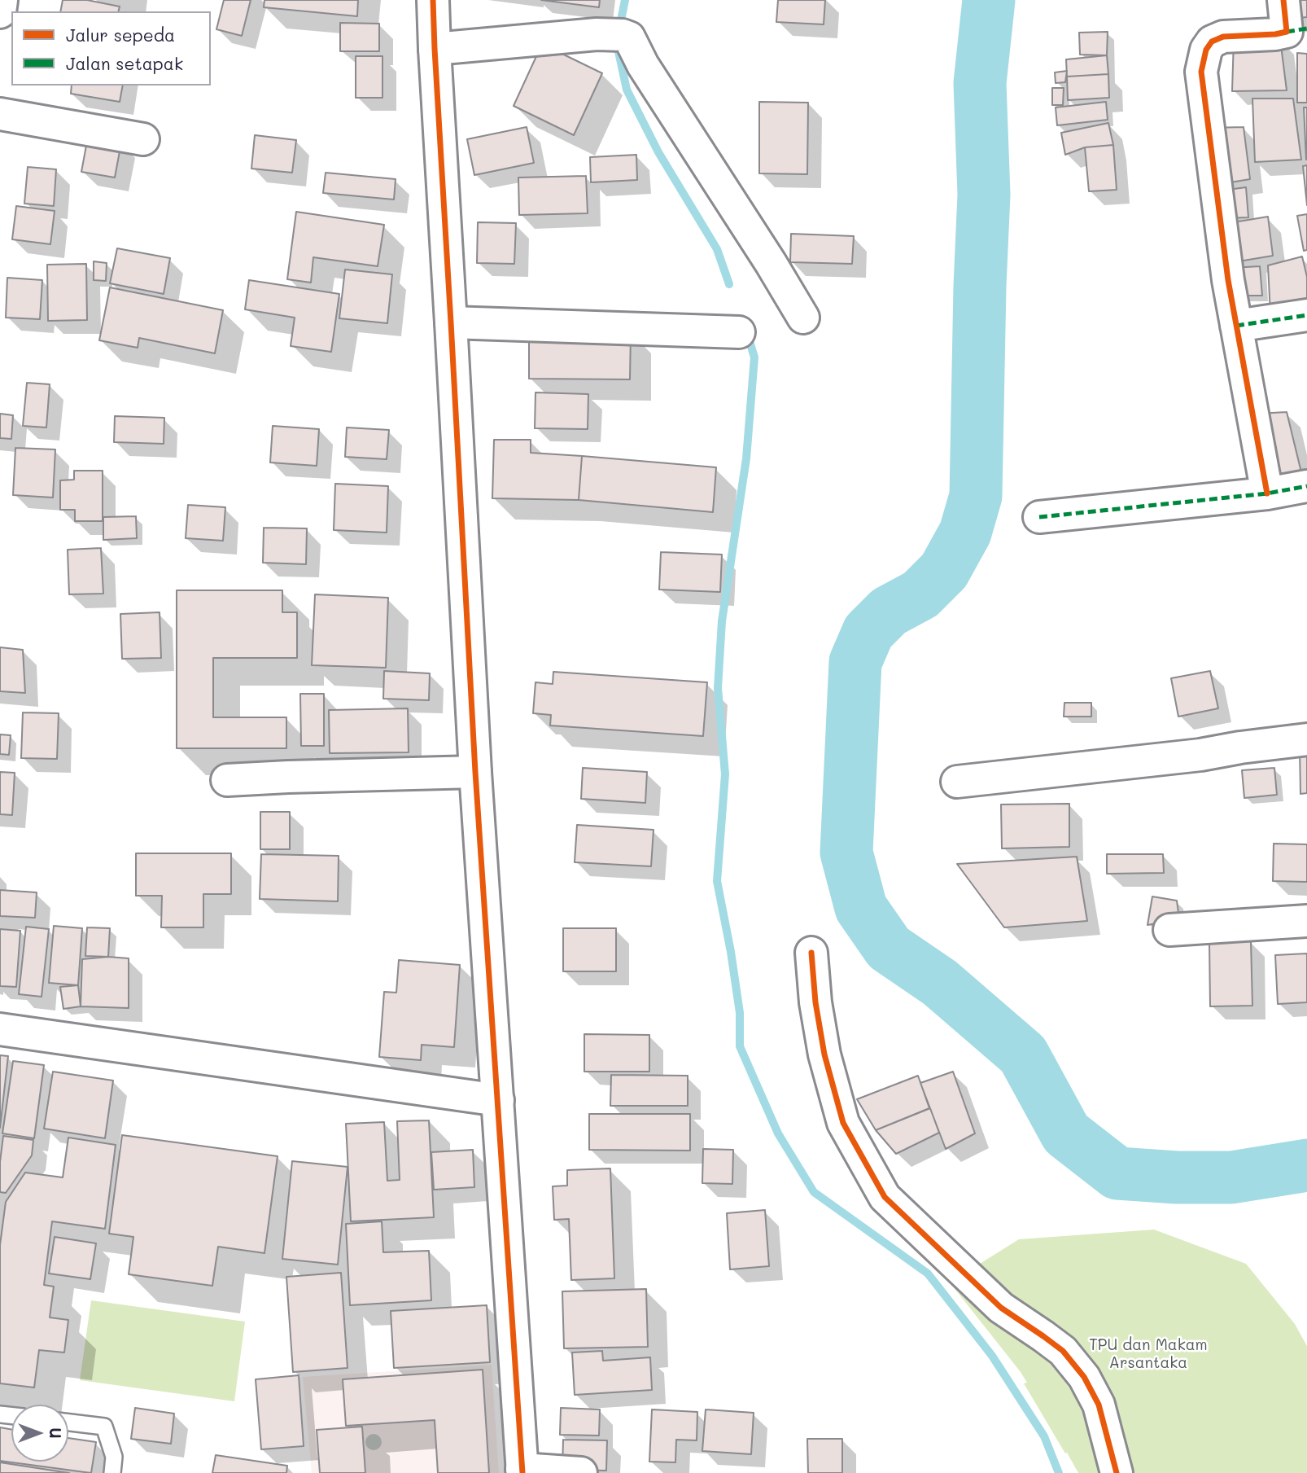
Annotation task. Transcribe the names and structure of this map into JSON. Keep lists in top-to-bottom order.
{
  "parks": ["TPU dan Makam Arsantaka"],
  "legend": ["Jalur sepeda", "Jalan setapak"],
  "north": "right"
}
